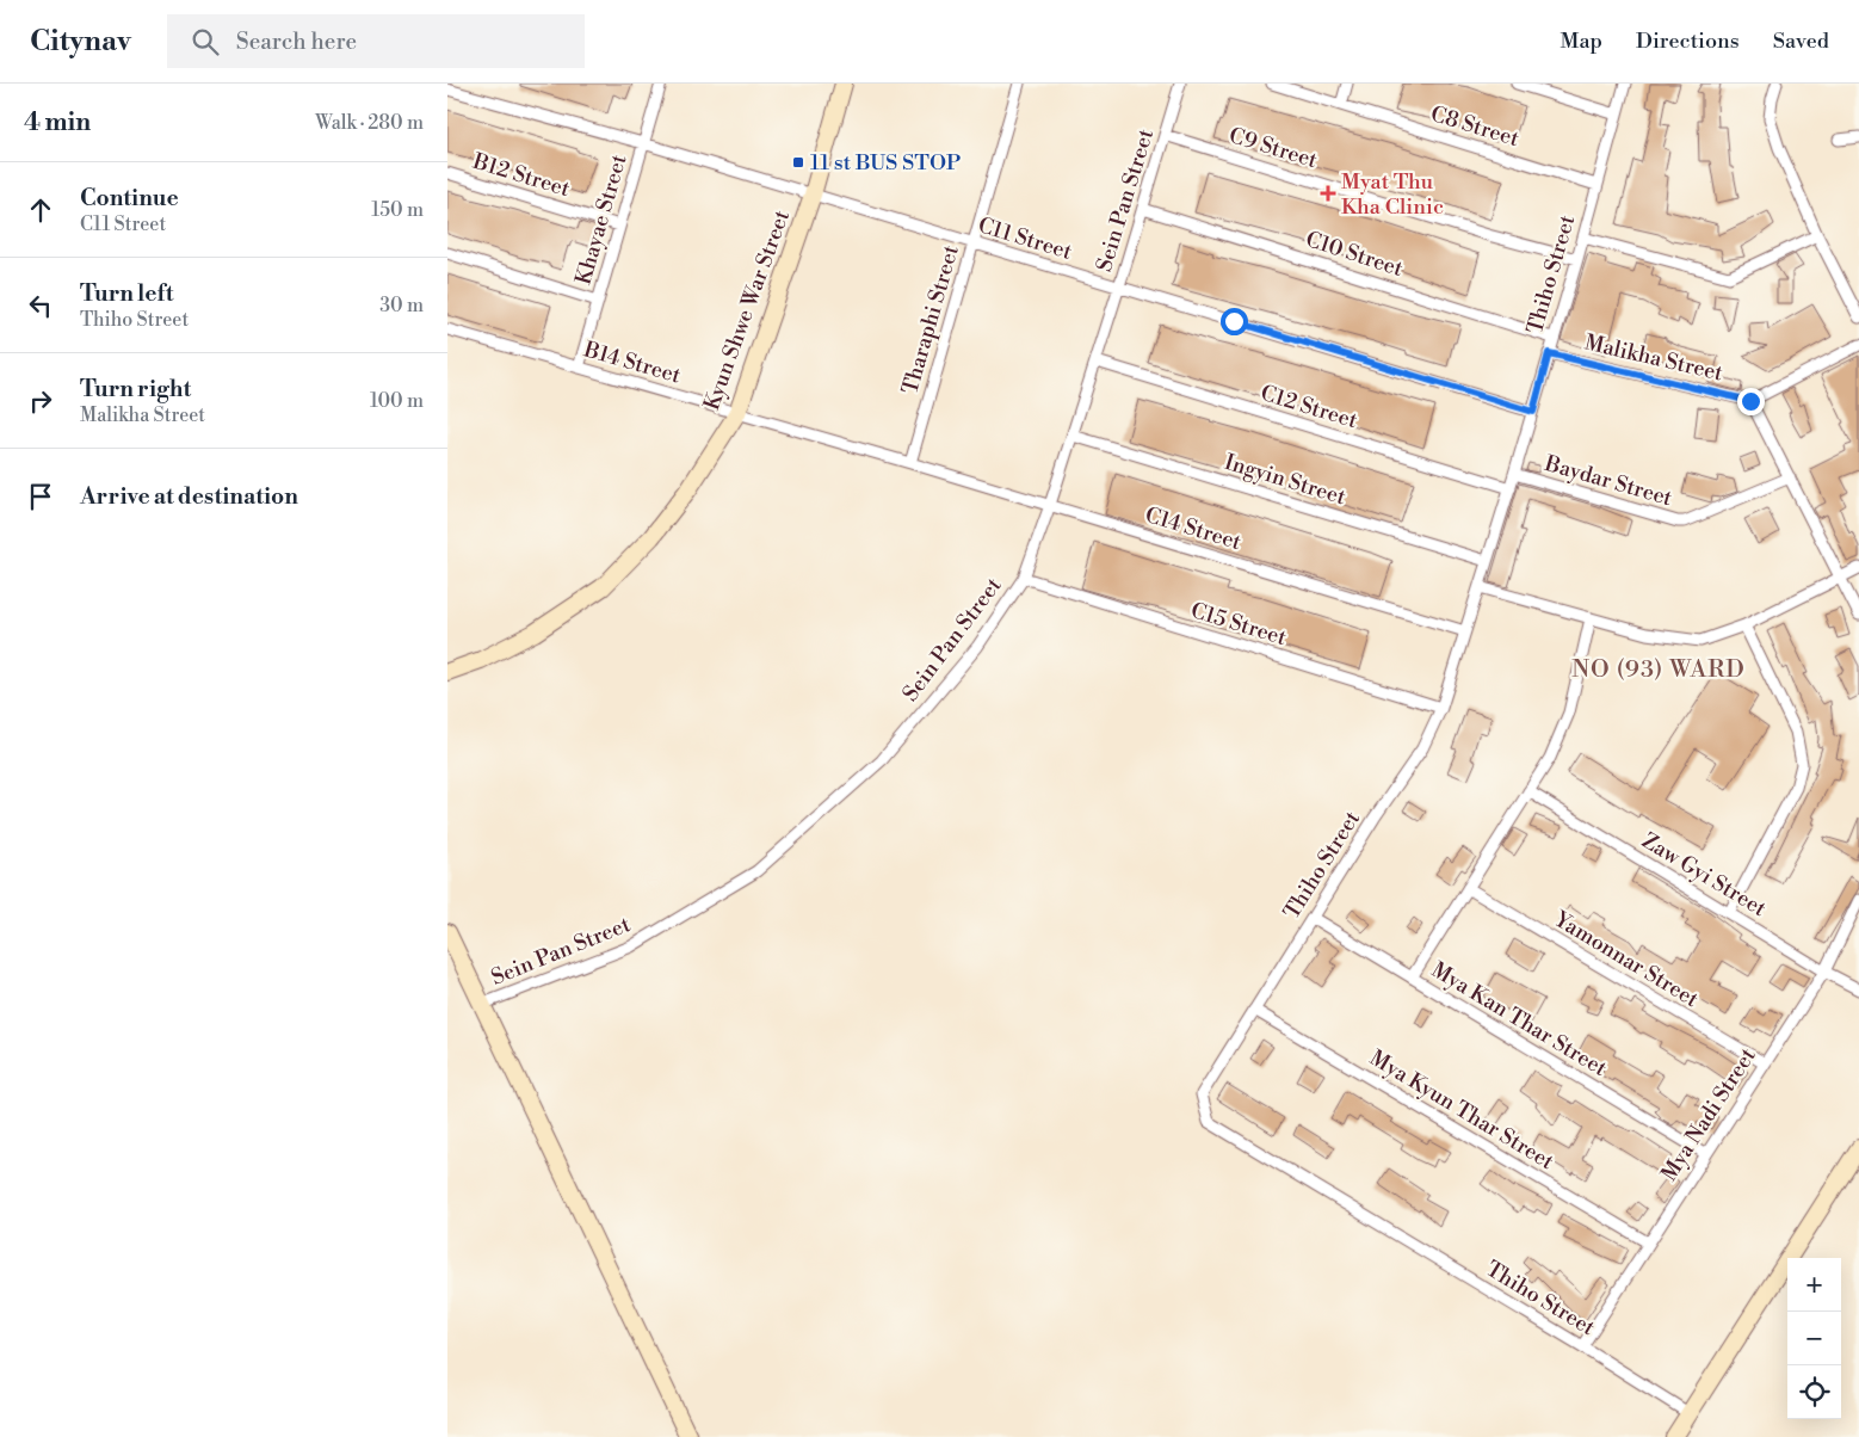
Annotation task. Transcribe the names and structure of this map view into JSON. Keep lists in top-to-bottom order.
{
  "streets": {
    "street": [
      "C8 Street",
      "C9 Street",
      "B12 Street",
      "Sein Pan Street",
      "Khayae Street",
      "C11 Street",
      "C10 Street",
      "Thiho Street",
      "Kyun Shwe War Street",
      "Tharaphi Street",
      "Malikha Street",
      "B14 Street",
      "C12 Street",
      "Ingyin Street",
      "Baydar Street",
      "C14 Street",
      "C15 Street",
      "Zaw Gyi Street",
      "Yamonnar Street",
      "Mya Kan Thar Street",
      "Mya Kyun Thar Street",
      "Mya Nadi Street"
    ]
  },
  "crossings": [
    ["C8 Street", "Thiho Street"],
    ["C9 Street", "Sein Pan Street"],
    ["C9 Street", "Thiho Street"],
    ["B12 Street", "Khayae Street"],
    ["Sein Pan Street", "C11 Street"],
    ["Sein Pan Street", "C10 Street"],
    ["Sein Pan Street", "C12 Street"],
    ["Sein Pan Street", "Ingyin Street"],
    ["Sein Pan Street", "C14 Street"],
    ["Sein Pan Street", "C15 Street"],
    ["Khayae Street", "C11 Street"],
    ["Khayae Street", "B14 Street"],
    ["C11 Street", "Thiho Street"],
    ["C11 Street", "Kyun Shwe War Street"],
    ["C11 Street", "Tharaphi Street"],
    ["C10 Street", "Thiho Street"],
    ["Thiho Street", "Malikha Street"],
    ["Thiho Street", "C12 Street"],
    ["Thiho Street", "Ingyin Street"],
    ["Thiho Street", "Baydar Street"],
    ["Thiho Street", "C14 Street"],
    ["Thiho Street", "C15 Street"],
    ["Thiho Street", "Mya Kan Thar Street"],
    ["Thiho Street", "Mya Kyun Thar Street"],
    ["Thiho Street", "Mya Nadi Street"],
    ["Kyun Shwe War Street", "B14 Street"],
    ["Tharaphi Street", "B14 Street"],
    ["Tharaphi Street", "C14 Street"],
    ["B14 Street", "C14 Street"],
    ["Zaw Gyi Street", "Mya Nadi Street"],
    ["Yamonnar Street", "Mya Nadi Street"],
    ["Mya Kan Thar Street", "Mya Nadi Street"],
    ["Mya Kyun Thar Street", "Mya Nadi Street"]
  ],
  "districts": ["NO (93) WARD"],
  "places": {
    "transit": ["11 st BUS STOP"],
    "health": ["Myat Thu Kha Clinic"]
  },
  "page": {
    "header": "Citynav",
    "search": "Search here",
    "nav": ["Map", "Directions", "Saved"],
    "heading": ["4 min", "Walk · 280 m"],
    "list": [
      ["Continue", "C11 Street", "150 m"],
      ["Turn left", "Thiho Street", "30 m"],
      ["Turn right", "Malikha Street", "100 m"],
      "Arrive at destination"
    ],
    "map_buttons": ["+", "−"]
  }
}
